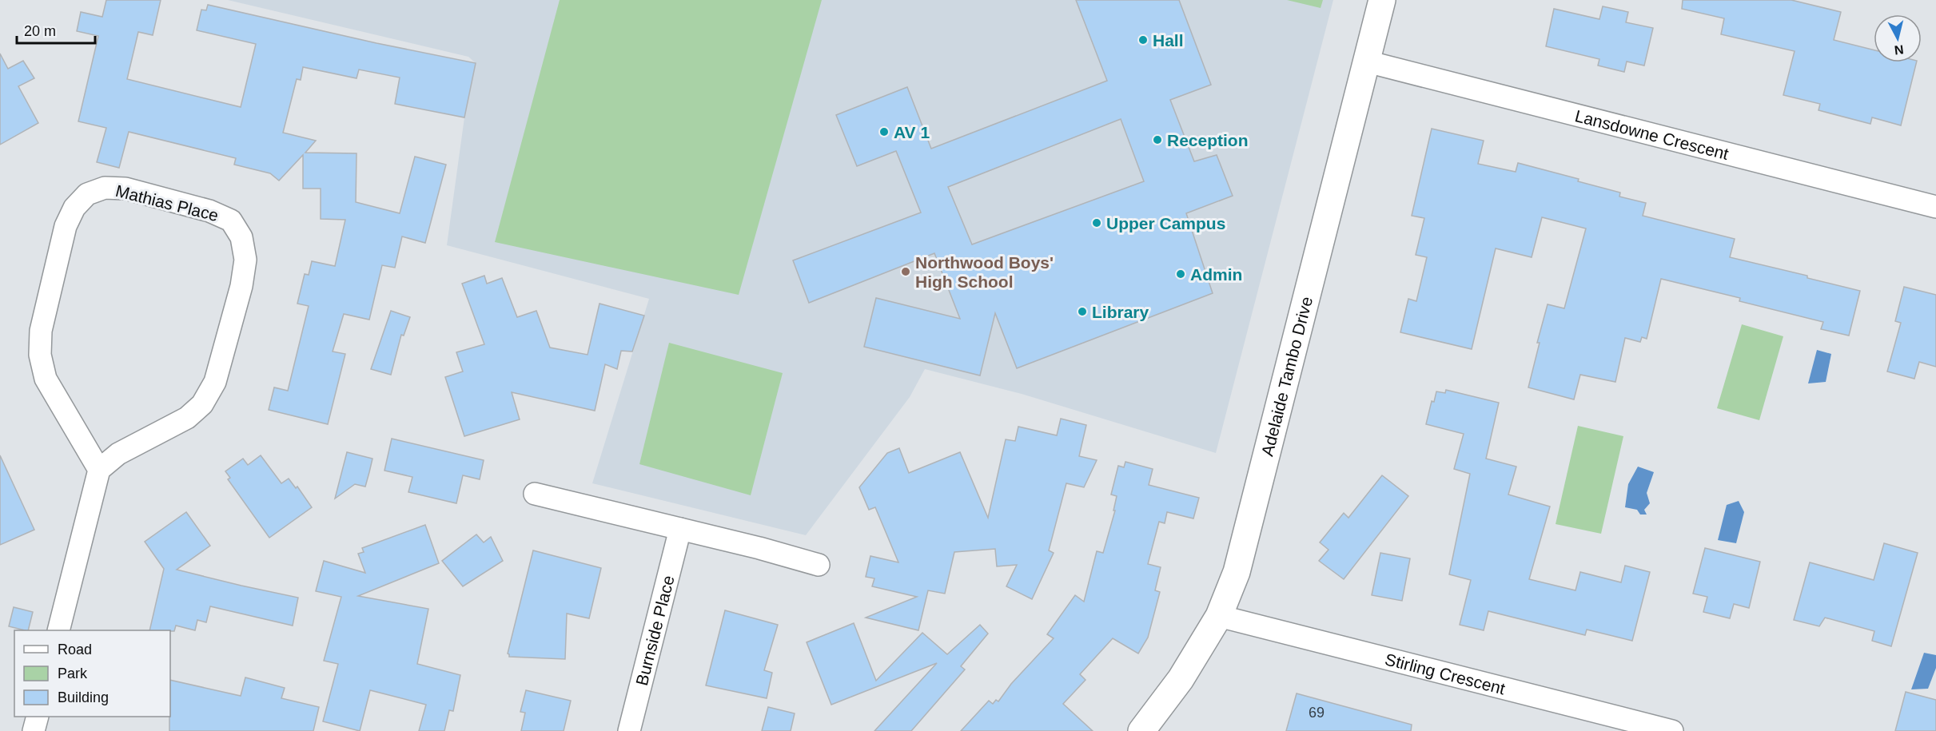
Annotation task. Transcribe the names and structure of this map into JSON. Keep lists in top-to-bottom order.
{
  "streets": {
    "street": [
      "Lansdowne Crescent",
      "Mathias Place",
      "Adelaide Tambo Drive",
      "Burnside Place",
      "Stirling Crescent"
    ]
  },
  "crossings": [
    ["Lansdowne Crescent", "Adelaide Tambo Drive"],
    ["Adelaide Tambo Drive", "Stirling Crescent"]
  ],
  "places": [
    "Hall",
    "AV 1",
    "Reception",
    "Upper Campus",
    "Northwood Boys' High School",
    "Admin",
    "Library"
  ],
  "house_numbers": ["69"],
  "legend": ["Road", "Park", "Building"],
  "scale_bar": "20 m",
  "north": "bottom"
}
